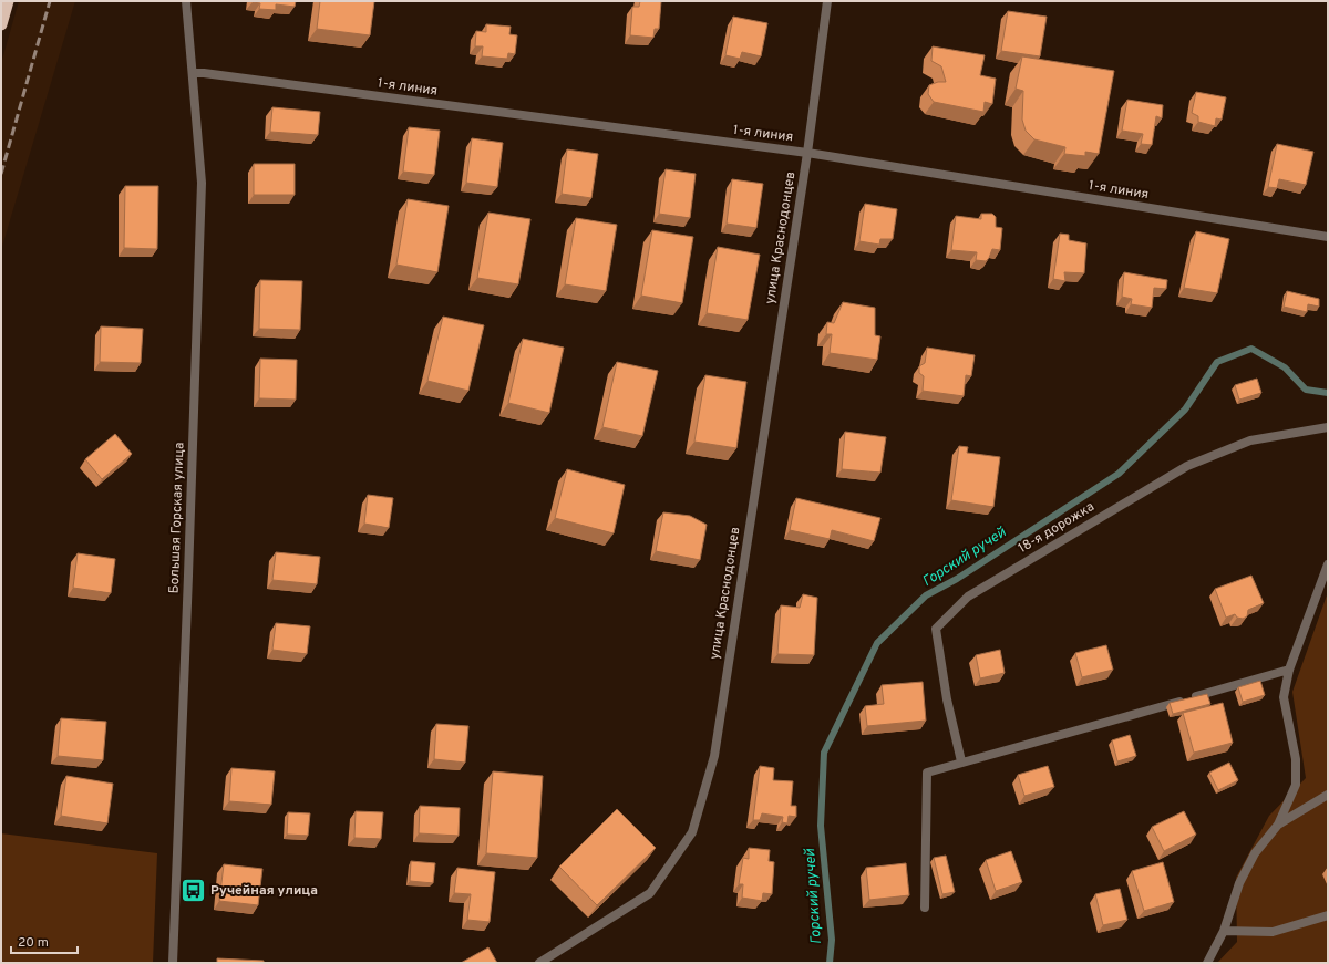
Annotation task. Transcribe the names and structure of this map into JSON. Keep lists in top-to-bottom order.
{
  "streets": {
    "street": [
      "1-я линия",
      "улица Краснодонцев",
      "Большая Горская улица",
      "18-я дорожка"
    ]
  },
  "crossings": [
    ["1-я линия", "улица Краснодонцев"],
    ["1-я линия", "Большая Горская улица"]
  ],
  "water": ["Горский ручей"],
  "places": {
    "bus stop": ["Ручейная улица"]
  },
  "scale_bar": "20 m"
}
